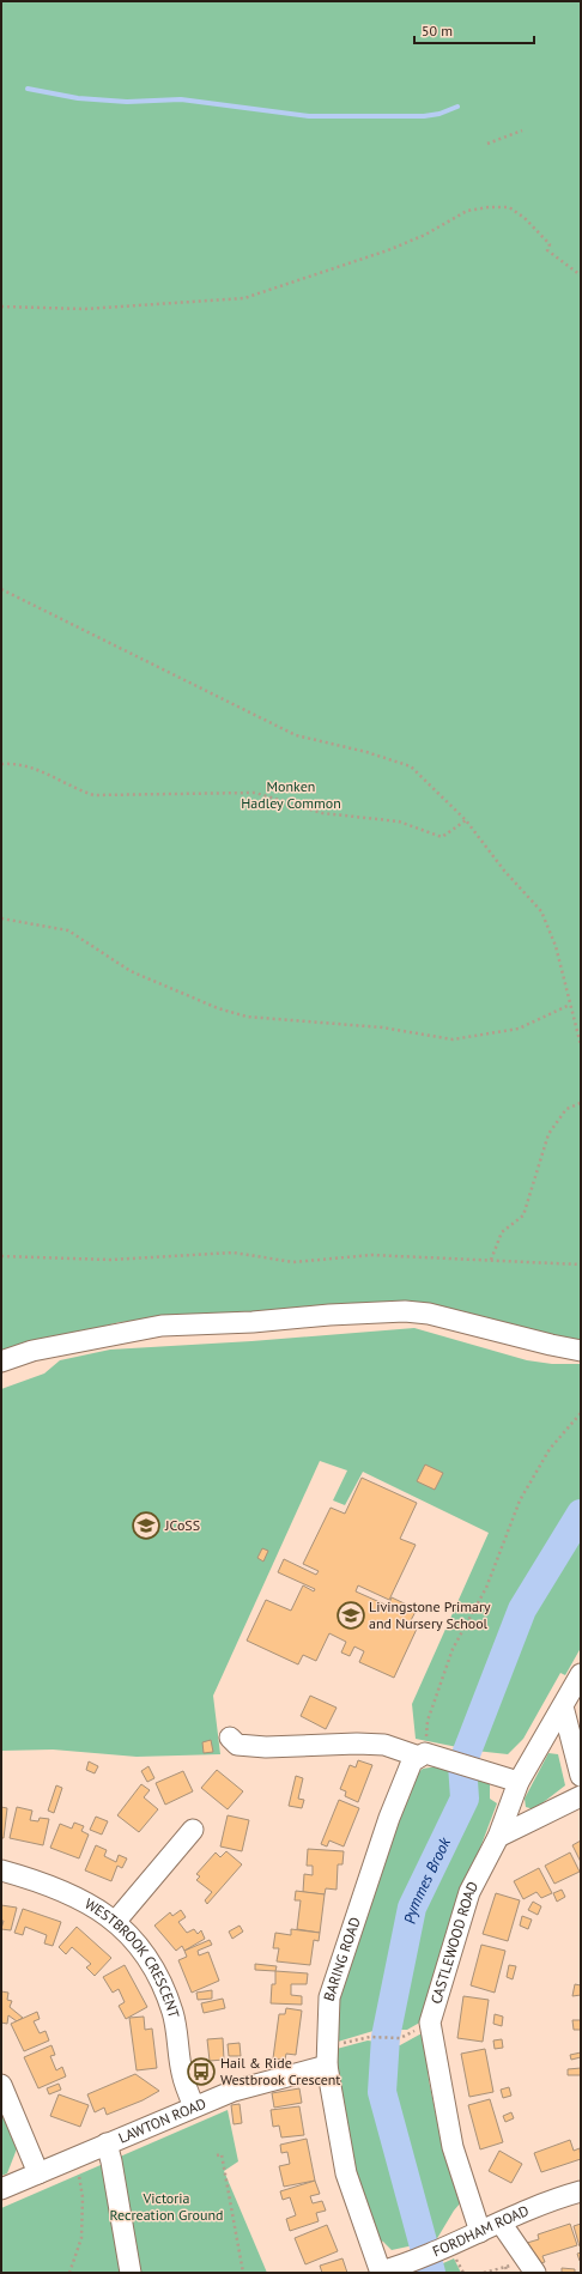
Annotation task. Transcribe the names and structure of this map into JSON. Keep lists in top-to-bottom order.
{
  "streets": {
    "street": [
      "CASTLEWOOD ROAD",
      "BARING ROAD",
      "WESTBROOK CRESCENT",
      "LAWTON ROAD",
      "FORDHAM ROAD"
    ]
  },
  "crossings": [
    ["CASTLEWOOD ROAD", "FORDHAM ROAD"],
    ["BARING ROAD", "LAWTON ROAD"],
    ["BARING ROAD", "FORDHAM ROAD"],
    ["WESTBROOK CRESCENT", "LAWTON ROAD"]
  ],
  "water": ["Pymmes Brook"],
  "parks": ["Monken Hadley Common", "Victoria Recreation Ground"],
  "places": {
    "school or university": ["JCoSS", "Livingstone Primary and Nursery School"],
    "bus stop": ["Hail & Ride Westbrook Crescent"]
  },
  "scale_bar": "50 m"
}
